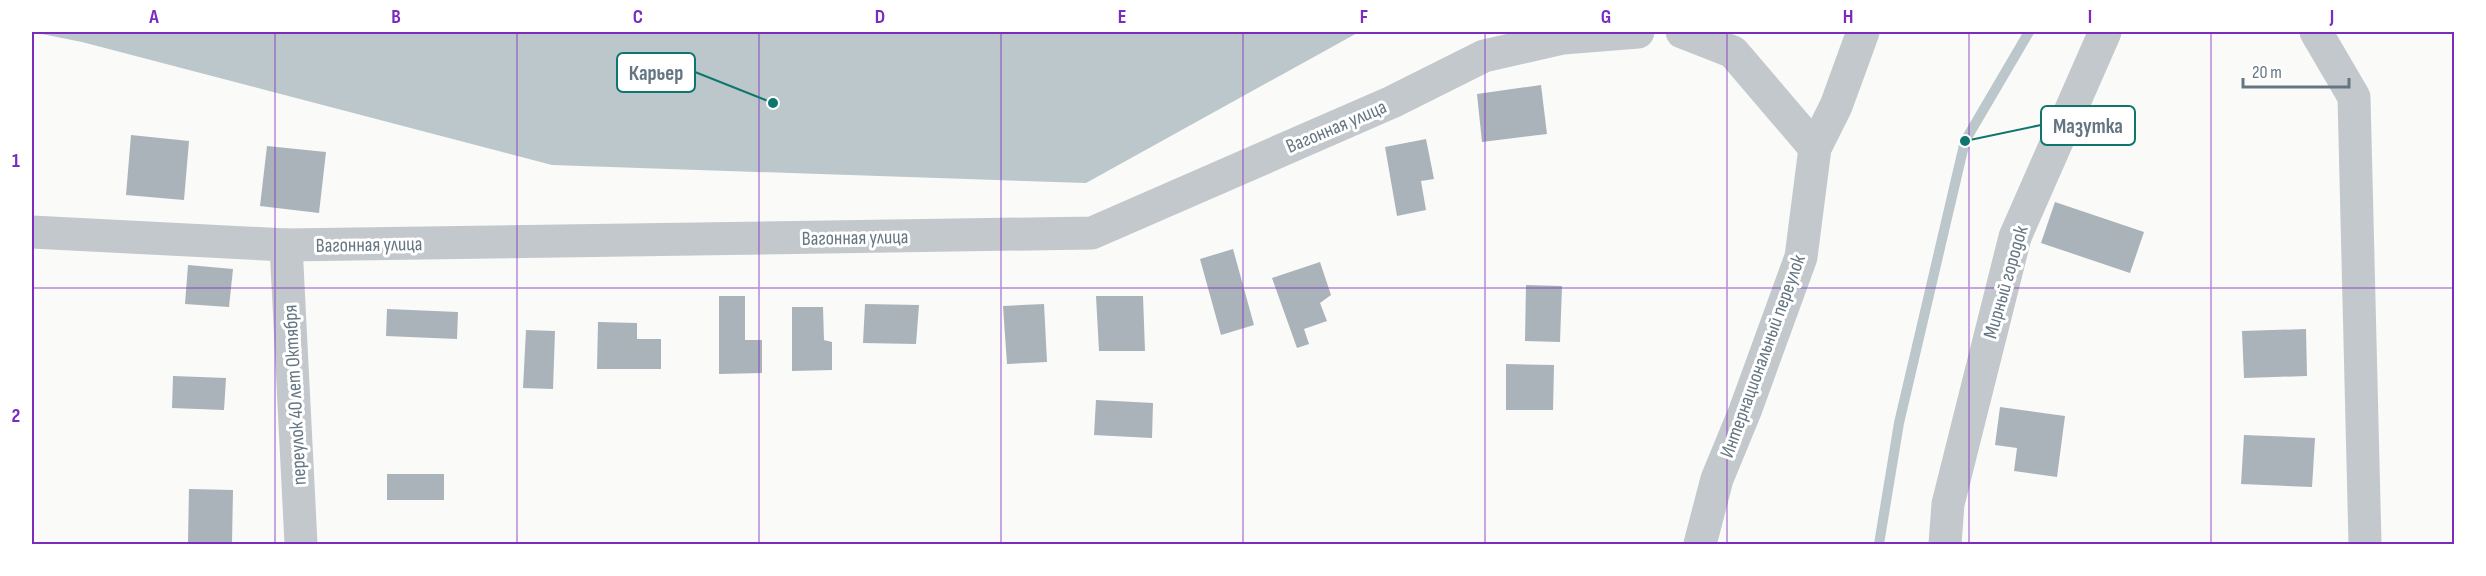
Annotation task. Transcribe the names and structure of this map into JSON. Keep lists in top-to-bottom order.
{
  "streets": {
    "street": [
      "Вагонная улица",
      "Мирный городок",
      "Интернациональный переулок",
      "переулок 40 лет Октября"
    ]
  },
  "crossings": [
    ["Вагонная улица", "переулок 40 лет Октября"]
  ],
  "places": ["Карьер", "Мазутка"],
  "scale_bar": "20 m",
  "grid": {
    "columns": [
      "A",
      "B",
      "C",
      "D",
      "E",
      "F",
      "G",
      "H",
      "I",
      "J"
    ],
    "rows": ["1", "2"]
  }
}
